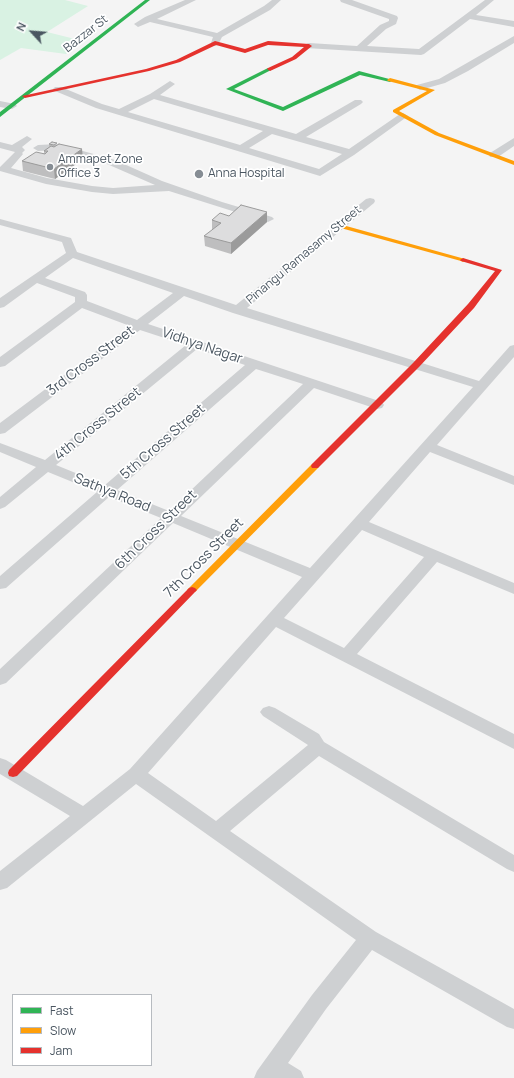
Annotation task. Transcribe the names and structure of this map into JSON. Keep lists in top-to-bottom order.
{
  "streets": {
    "street": [
      "Bazzar St",
      "Pinangu Ramasamy Street",
      "Vidhya Nagar",
      "3rd Cross Street",
      "4th Cross Street",
      "5th Cross Street",
      "Sathya Road",
      "6th Cross Street",
      "7th Cross Street"
    ]
  },
  "crossings": [
    ["Pinangu Ramasamy Street", "7th Cross Street"],
    ["Vidhya Nagar", "3rd Cross Street"],
    ["Vidhya Nagar", "4th Cross Street"],
    ["Vidhya Nagar", "5th Cross Street"],
    ["Vidhya Nagar", "6th Cross Street"],
    ["Vidhya Nagar", "7th Cross Street"],
    ["4th Cross Street", "Sathya Road"],
    ["5th Cross Street", "Sathya Road"],
    ["Sathya Road", "6th Cross Street"],
    ["Sathya Road", "7th Cross Street"]
  ],
  "places": ["Ammapet Zone Office 3", "Anna Hospital"],
  "legend": ["Fast", "Slow", "Jam"],
  "north": "top left"
}
